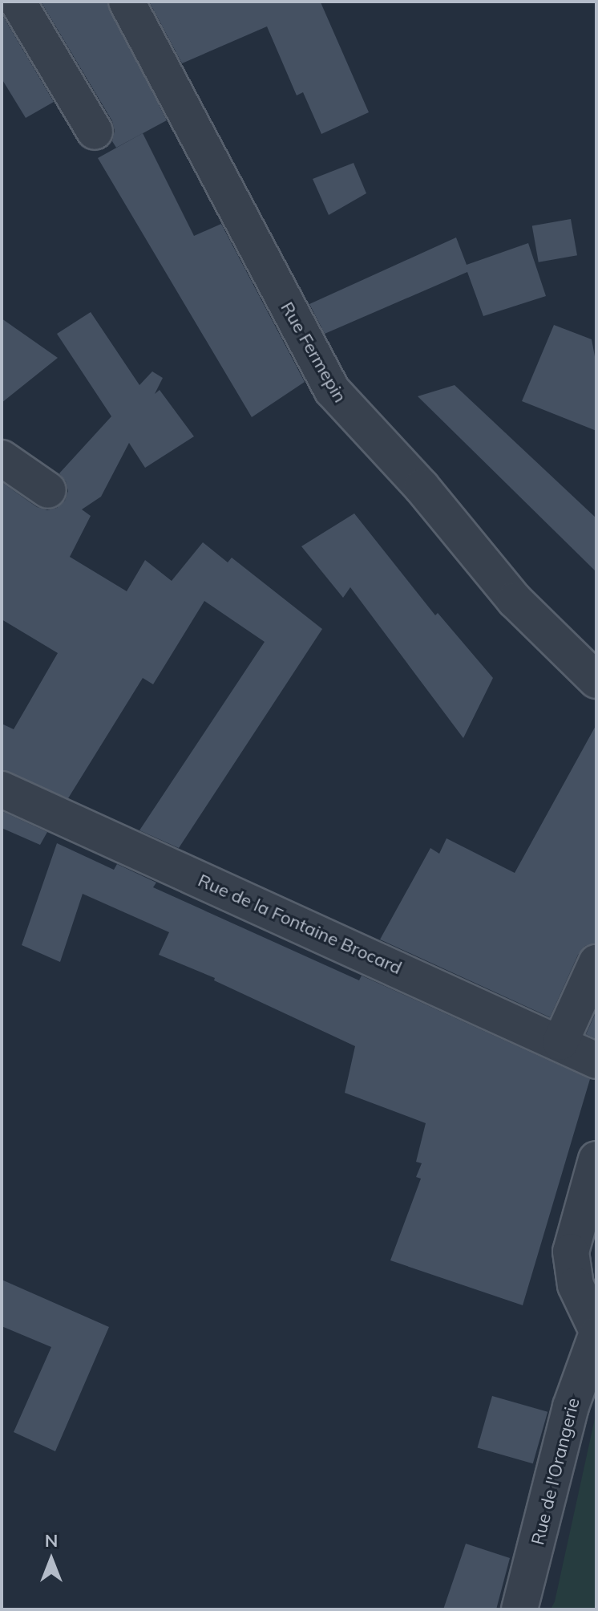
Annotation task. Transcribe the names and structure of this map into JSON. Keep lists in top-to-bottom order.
{
  "streets": {
    "street": ["Rue Fermepin", "Rue de la Fontaine Brocard", "Rue de l'Orangerie"]
  },
  "north": "top"
}
